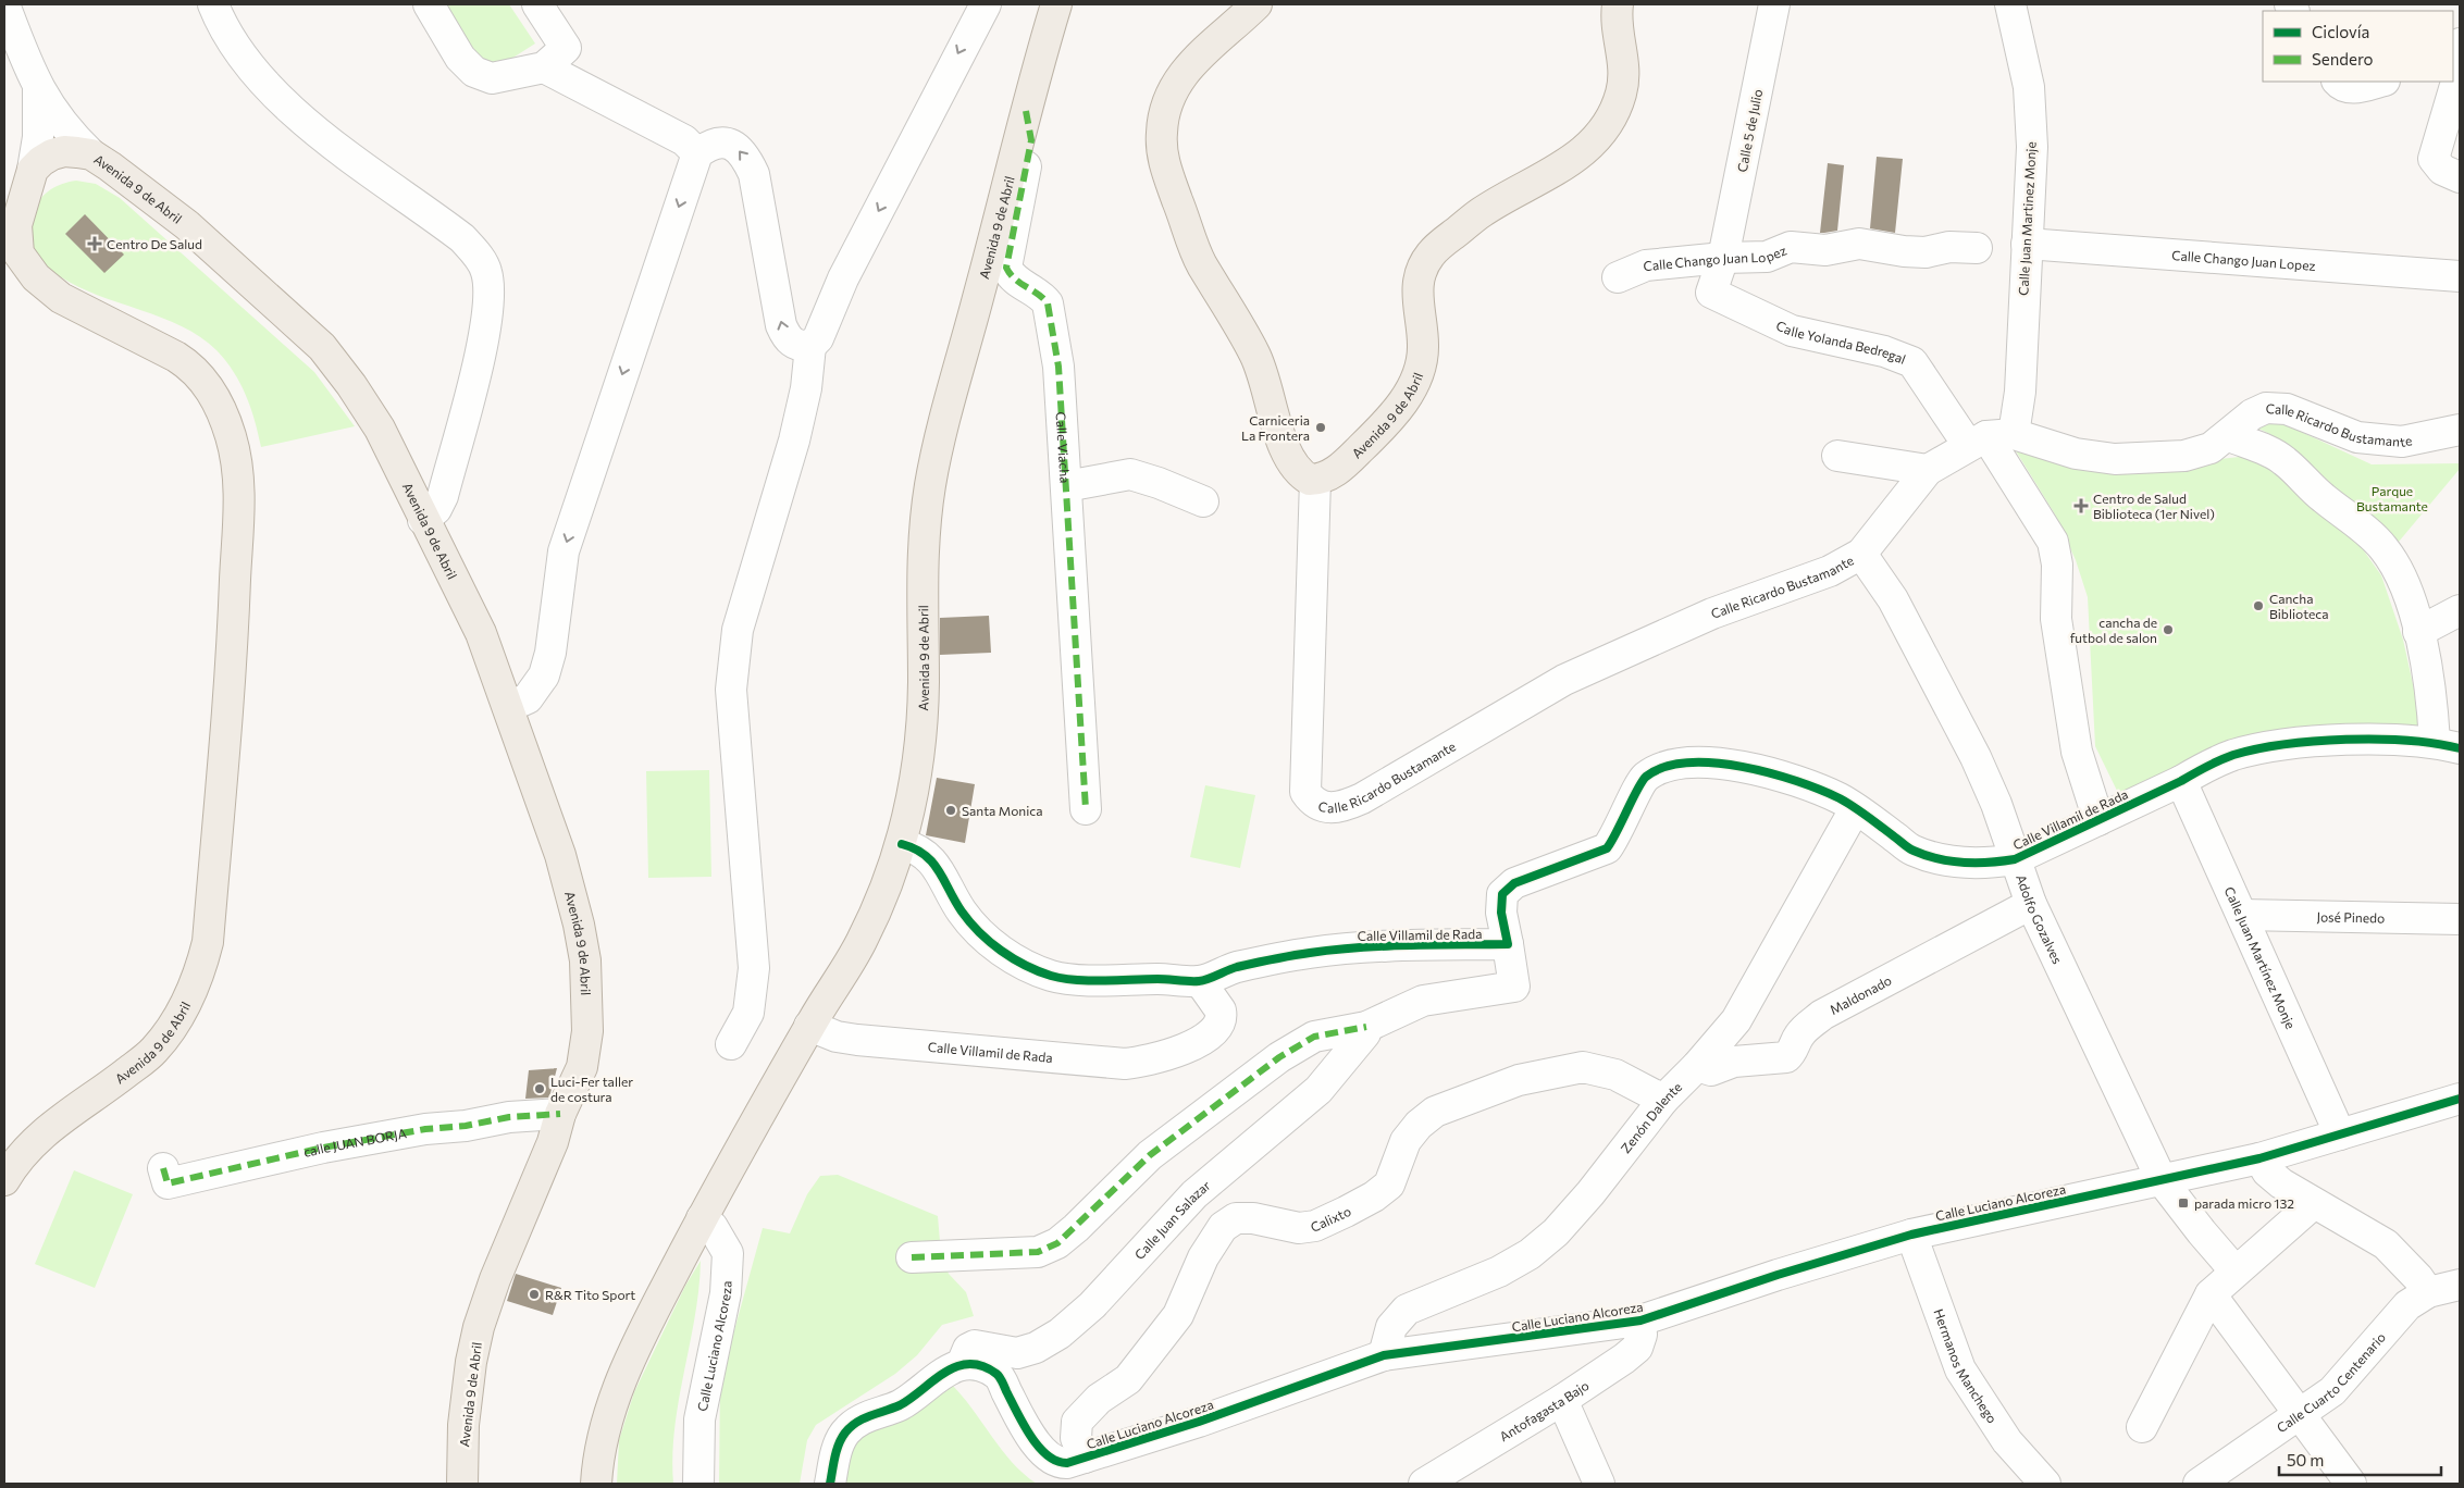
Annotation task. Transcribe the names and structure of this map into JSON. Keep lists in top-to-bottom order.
{
  "streets": {
    "main road": ["Avenida 9 de Abril"],
    "street": [
      "Calle 5 de Julio",
      "Calle Juan Martinez Monje",
      "Calle Chango Juan Lopez",
      "Calle Yolanda Bedregal",
      "Calle Ricardo Bustamante",
      "Calle Viacha",
      "Calle Villamil de Rada",
      "José Pinedo",
      "Adolfo Gozalves",
      "Calle Juan Martínez Monje",
      "Maldonado",
      "Zenón Dalente",
      "calle JUAN BORJA",
      "Calle Luciano Alcoreza",
      "Calixto",
      "Calle Juan Salazar",
      "Hermanos Manchego",
      "Calle Cuarto Centenario",
      "Antofagasta Bajo"
    ]
  },
  "crossings": [
    ["Calle 5 de Julio", "Calle Chango Juan Lopez"],
    ["Calle 5 de Julio", "Calle Yolanda Bedregal"],
    ["Avenida 9 de Abril", "Calle Ricardo Bustamante"],
    ["Avenida 9 de Abril", "Calle Viacha"],
    ["Avenida 9 de Abril", "Calle Villamil de Rada"],
    ["Avenida 9 de Abril", "calle JUAN BORJA"],
    ["Avenida 9 de Abril", "Calle Luciano Alcoreza"],
    ["Calle Juan Martinez Monje", "Calle Chango Juan Lopez"],
    ["Calle Juan Martinez Monje", "Calle Yolanda Bedregal"],
    ["Calle Juan Martinez Monje", "Calle Ricardo Bustamante"],
    ["Calle Yolanda Bedregal", "Calle Ricardo Bustamante"],
    ["Calle Ricardo Bustamante", "Adolfo Gozalves"],
    ["Calle Villamil de Rada", "Adolfo Gozalves"],
    ["Calle Villamil de Rada", "Calle Juan Martínez Monje"],
    ["Calle Villamil de Rada", "Zenón Dalente"],
    ["José Pinedo", "Calle Juan Martínez Monje"],
    ["Adolfo Gozalves", "Maldonado"],
    ["Adolfo Gozalves", "Calle Luciano Alcoreza"],
    ["Calle Juan Martínez Monje", "Calle Luciano Alcoreza"],
    ["Maldonado", "Zenón Dalente"],
    ["Zenón Dalente", "Calle Luciano Alcoreza"],
    ["Zenón Dalente", "Calixto"],
    ["Calle Luciano Alcoreza", "Calixto"],
    ["Calle Luciano Alcoreza", "Calle Juan Salazar"],
    ["Calle Luciano Alcoreza", "Hermanos Manchego"],
    ["Calle Luciano Alcoreza", "Antofagasta Bajo"]
  ],
  "parks": ["Parque Bustamante"],
  "places": {
    "health": ["Centro De Salud", "Centro de Salud Biblioteca (1er Nivel)"],
    "other": [
      "Carniceria La Frontera",
      "Cancha Biblioteca",
      "cancha de futbol de salon",
      "Santa Monica",
      "Luci-Fer taller de costura",
      "R&R Tito Sport"
    ],
    "transit": ["parada micro 132"]
  },
  "legend": ["Ciclovía", "Sendero"],
  "scale_bar": "50 m"
}
